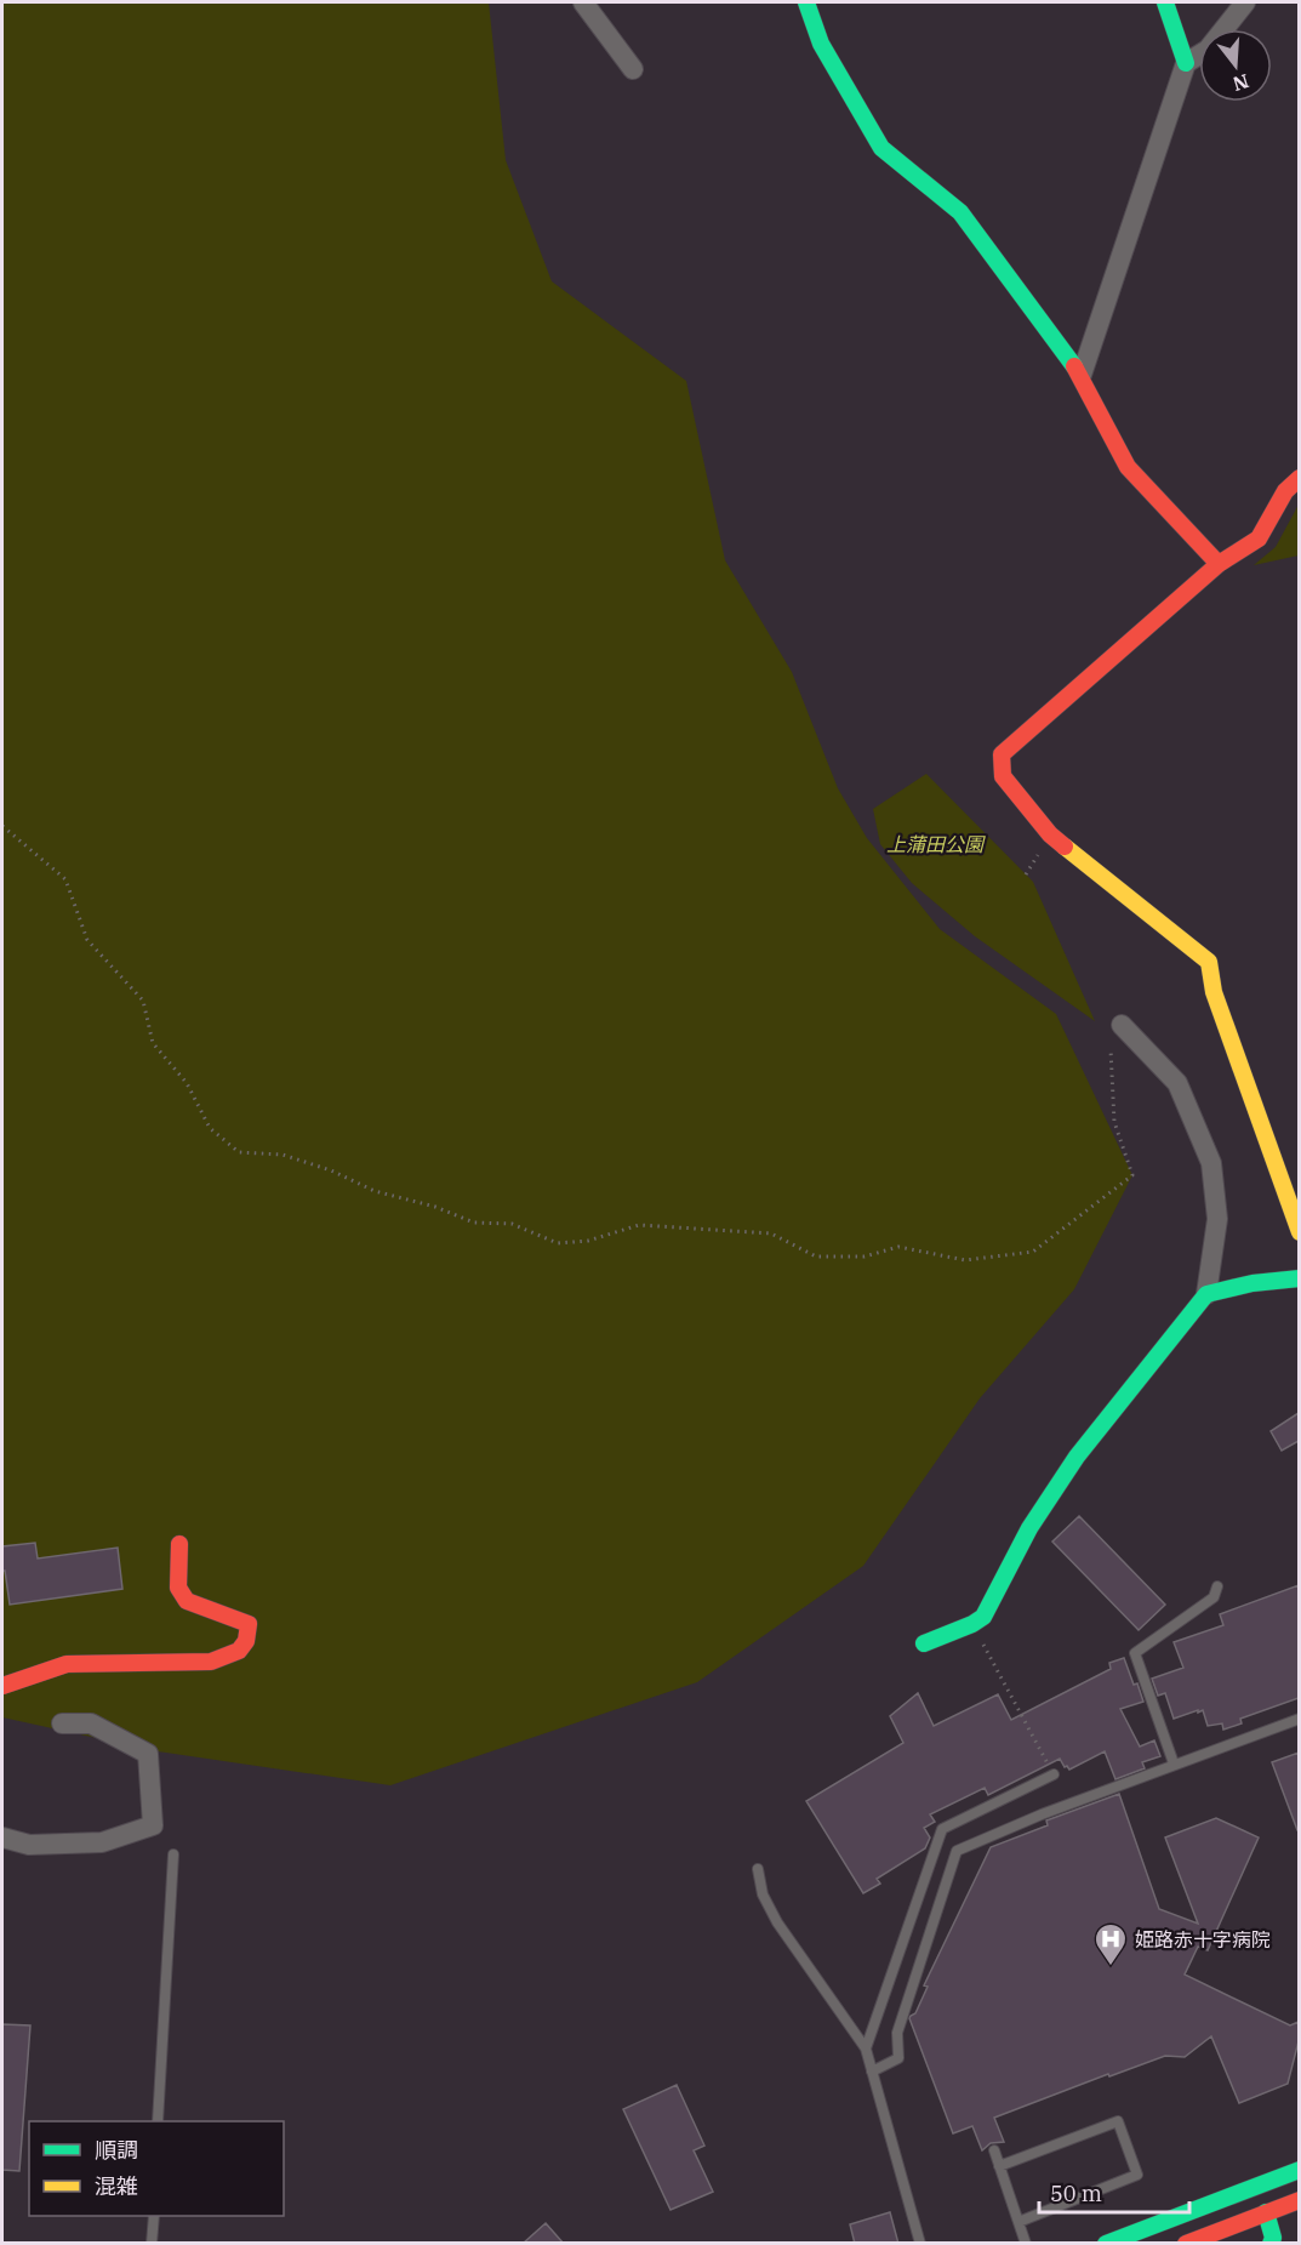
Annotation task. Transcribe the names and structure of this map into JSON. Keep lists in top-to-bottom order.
{
  "parks": ["上蒲田公園"],
  "places": {
    "hospital": ["姫路赤十字病院"]
  },
  "legend": ["順調", "混雑"],
  "scale_bar": "50 m",
  "north": "bottom"
}
